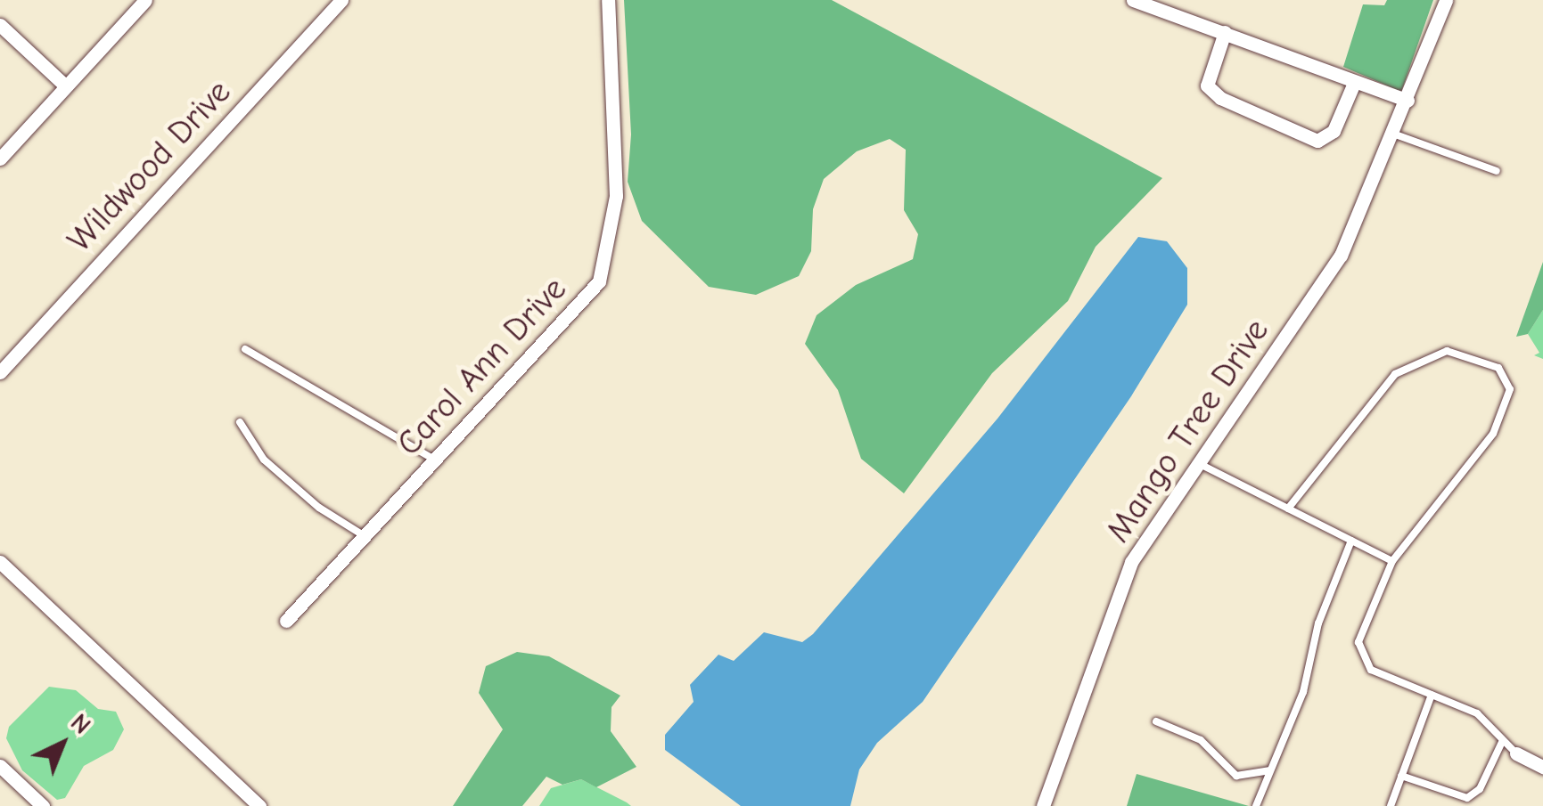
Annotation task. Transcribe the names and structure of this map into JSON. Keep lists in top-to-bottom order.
{
  "streets": {
    "street": ["Wildwood Drive", "Carol Ann Drive", "Mango Tree Drive"]
  },
  "north": "top right"
}
